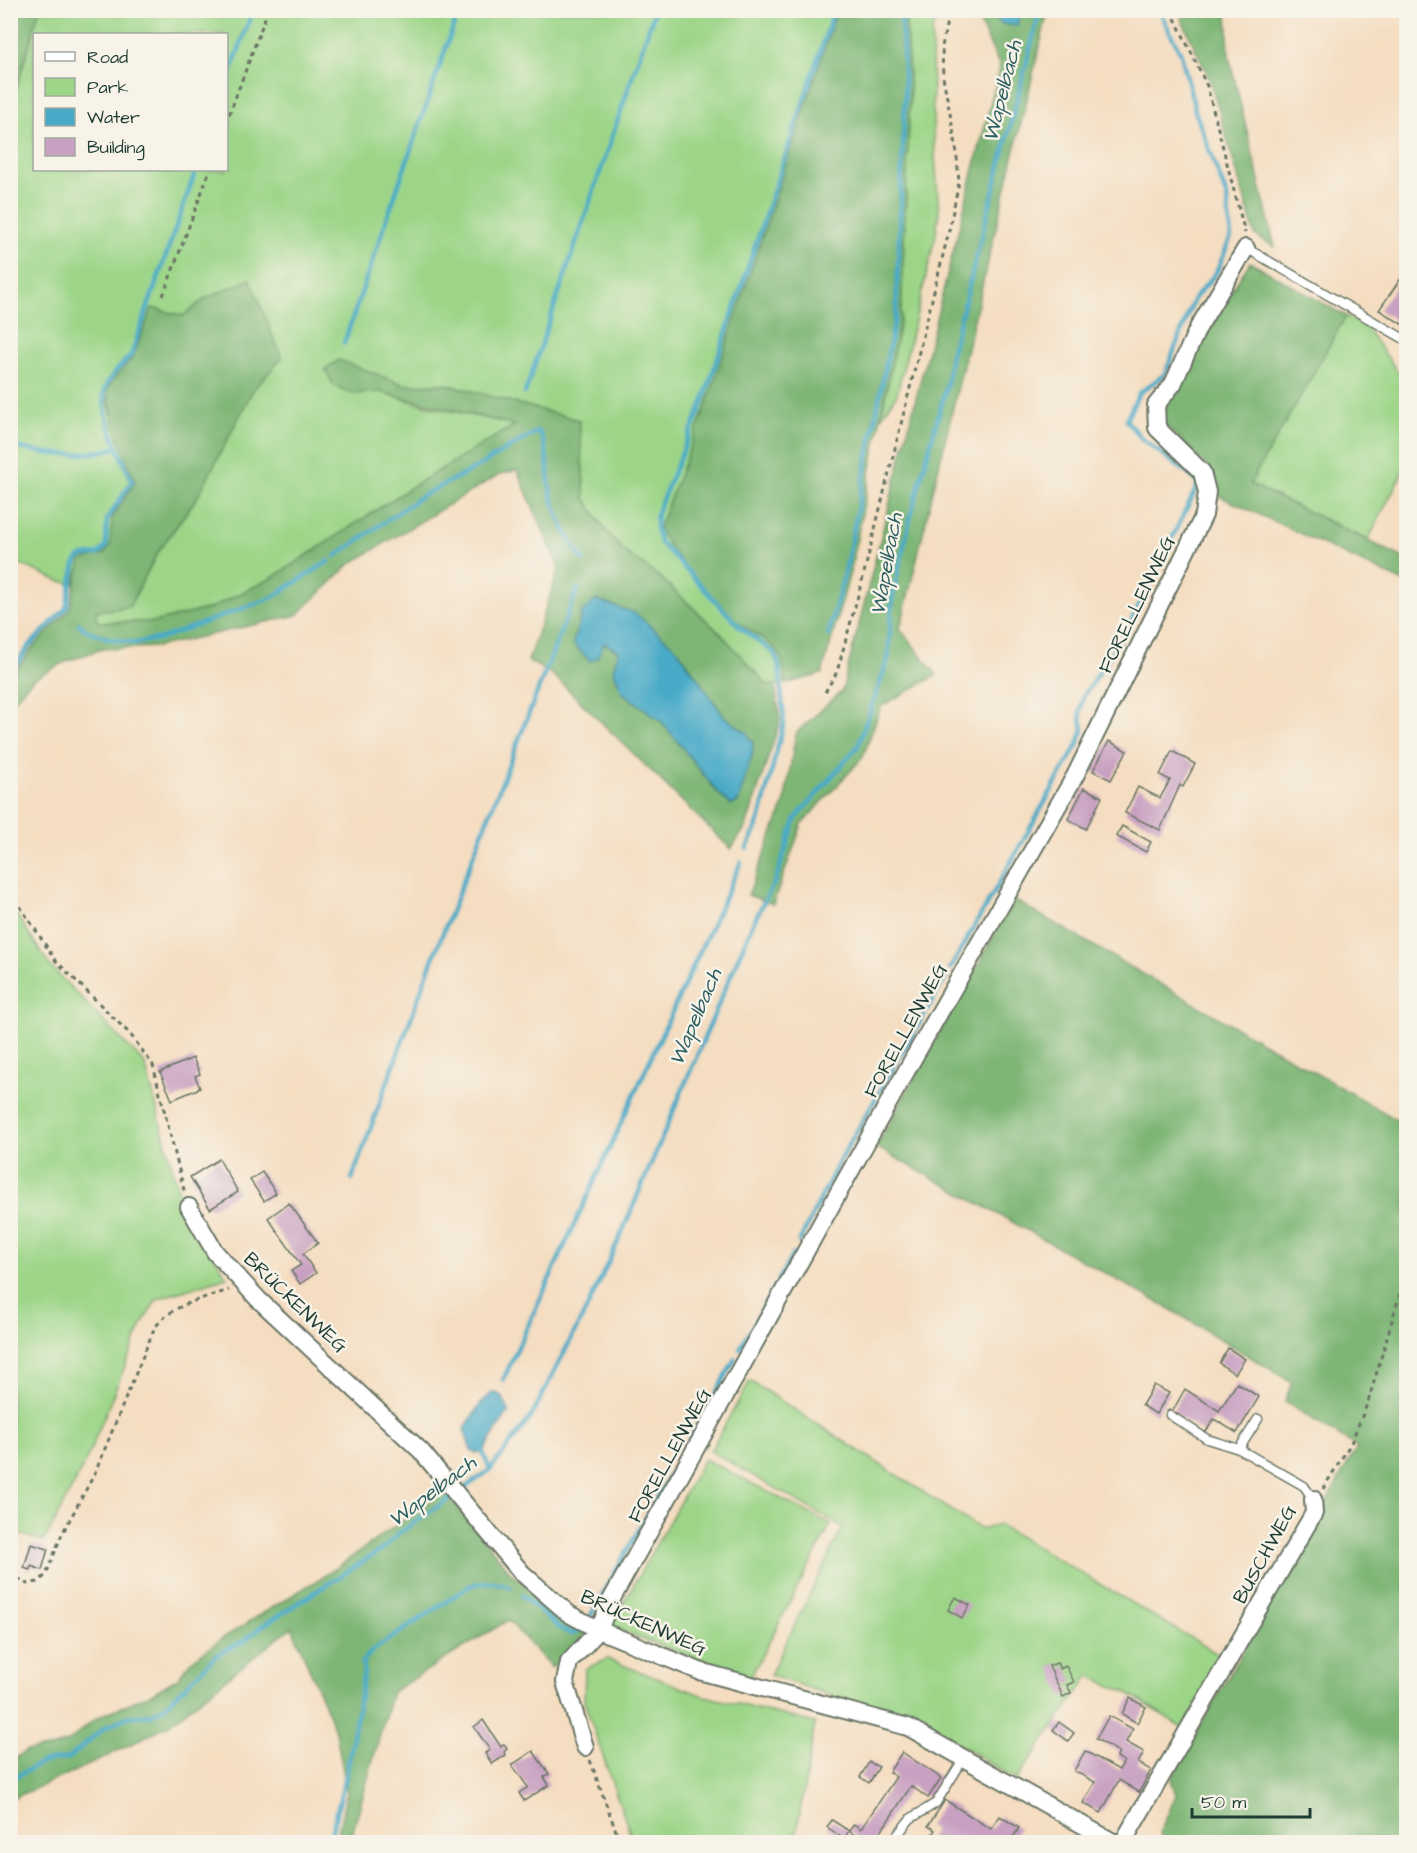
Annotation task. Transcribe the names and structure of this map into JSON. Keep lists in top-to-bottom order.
{
  "streets": {
    "street": ["FORELLENWEG", "BRÜCKENWEG", "BUSCHWEG"]
  },
  "crossings": [
    ["FORELLENWEG", "BRÜCKENWEG"]
  ],
  "water": ["Wapelbach"],
  "legend": [
    "Road",
    "Park",
    "Water",
    "Building"
  ],
  "scale_bar": "50 m"
}
